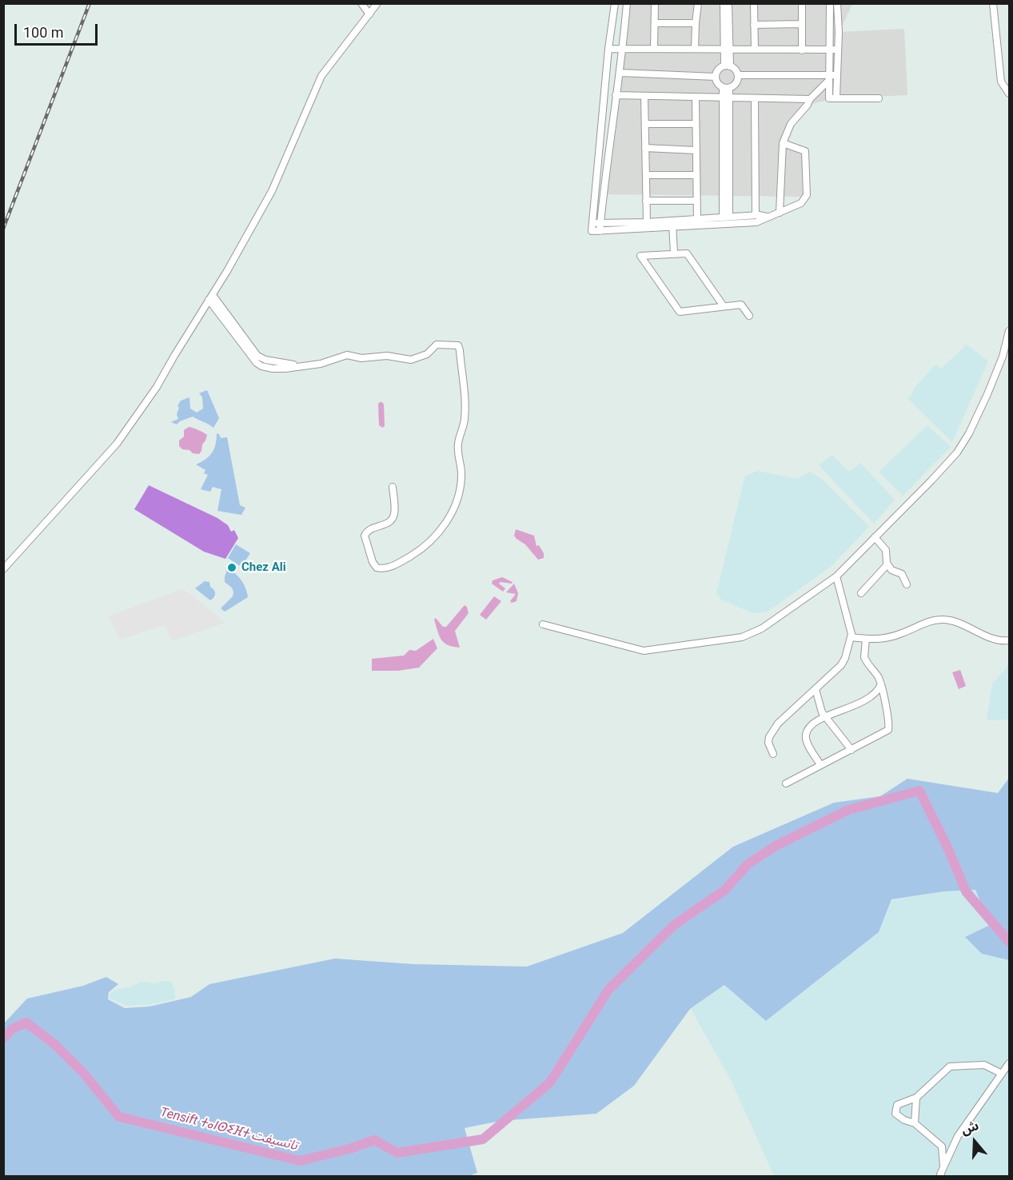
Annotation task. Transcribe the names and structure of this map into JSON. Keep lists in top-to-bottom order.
{
  "water": ["Tensift ⵜⴰⵏⵙⵉⴼⵜ تانسيفت"],
  "places": ["Chez Ali"],
  "scale_bar": "100 m",
  "north": "top"
}
